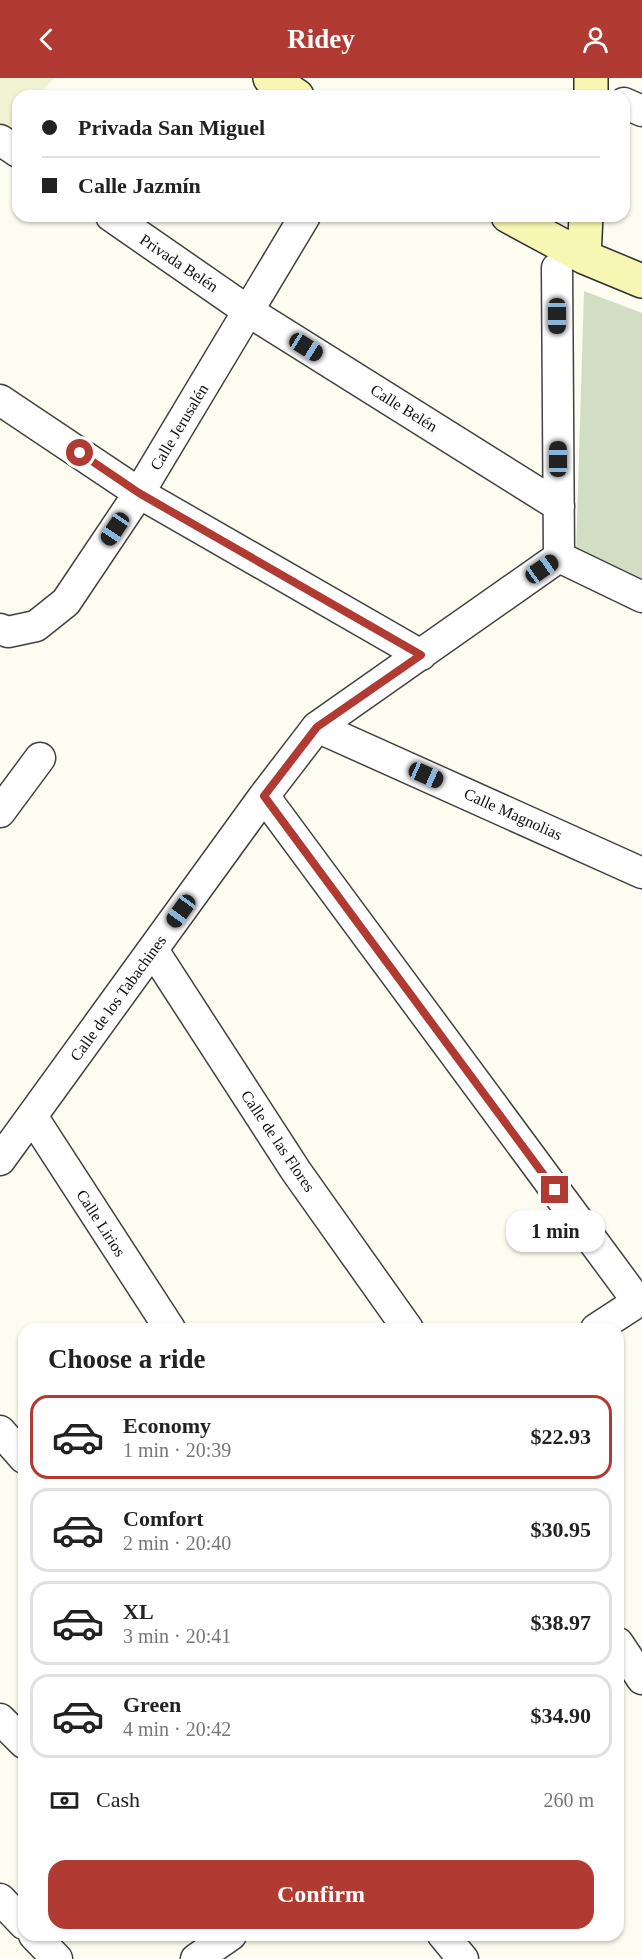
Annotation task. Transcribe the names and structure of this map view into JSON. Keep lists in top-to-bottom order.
{
  "streets": {
    "street": [
      "Privada Belén",
      "Calle Belén",
      "Calle Jerusalén",
      "Calle Magnolias",
      "Calle de los Tabachines",
      "Calle de las Flores",
      "Calle Lirios"
    ]
  },
  "crossings": [
    ["Privada Belén", "Calle Belén"],
    ["Privada Belén", "Calle Jerusalén"],
    ["Calle Belén", "Calle Jerusalén"],
    ["Calle Magnolias", "Calle de los Tabachines"],
    ["Calle de los Tabachines", "Calle de las Flores"],
    ["Calle de los Tabachines", "Calle Lirios"]
  ],
  "page": {
    "header": "Ridey",
    "banner": ["Privada San Miguel", "Calle Jazmín"],
    "bubble": "1 min",
    "heading": "Choose a ride",
    "list": [
      {
        "name": "Economy",
        "note": "1 min · 20:39",
        "value": "$22.93"
      },
      {
        "name": "Comfort",
        "note": "2 min · 20:40",
        "value": "$30.95"
      },
      {
        "name": "XL",
        "note": "3 min · 20:41",
        "value": "$38.97"
      },
      {
        "name": "Green",
        "note": "4 min · 20:42",
        "value": "$34.90"
      }
    ],
    "pay": ["Cash", "260 m"],
    "buttons": "Confirm"
  }
}
